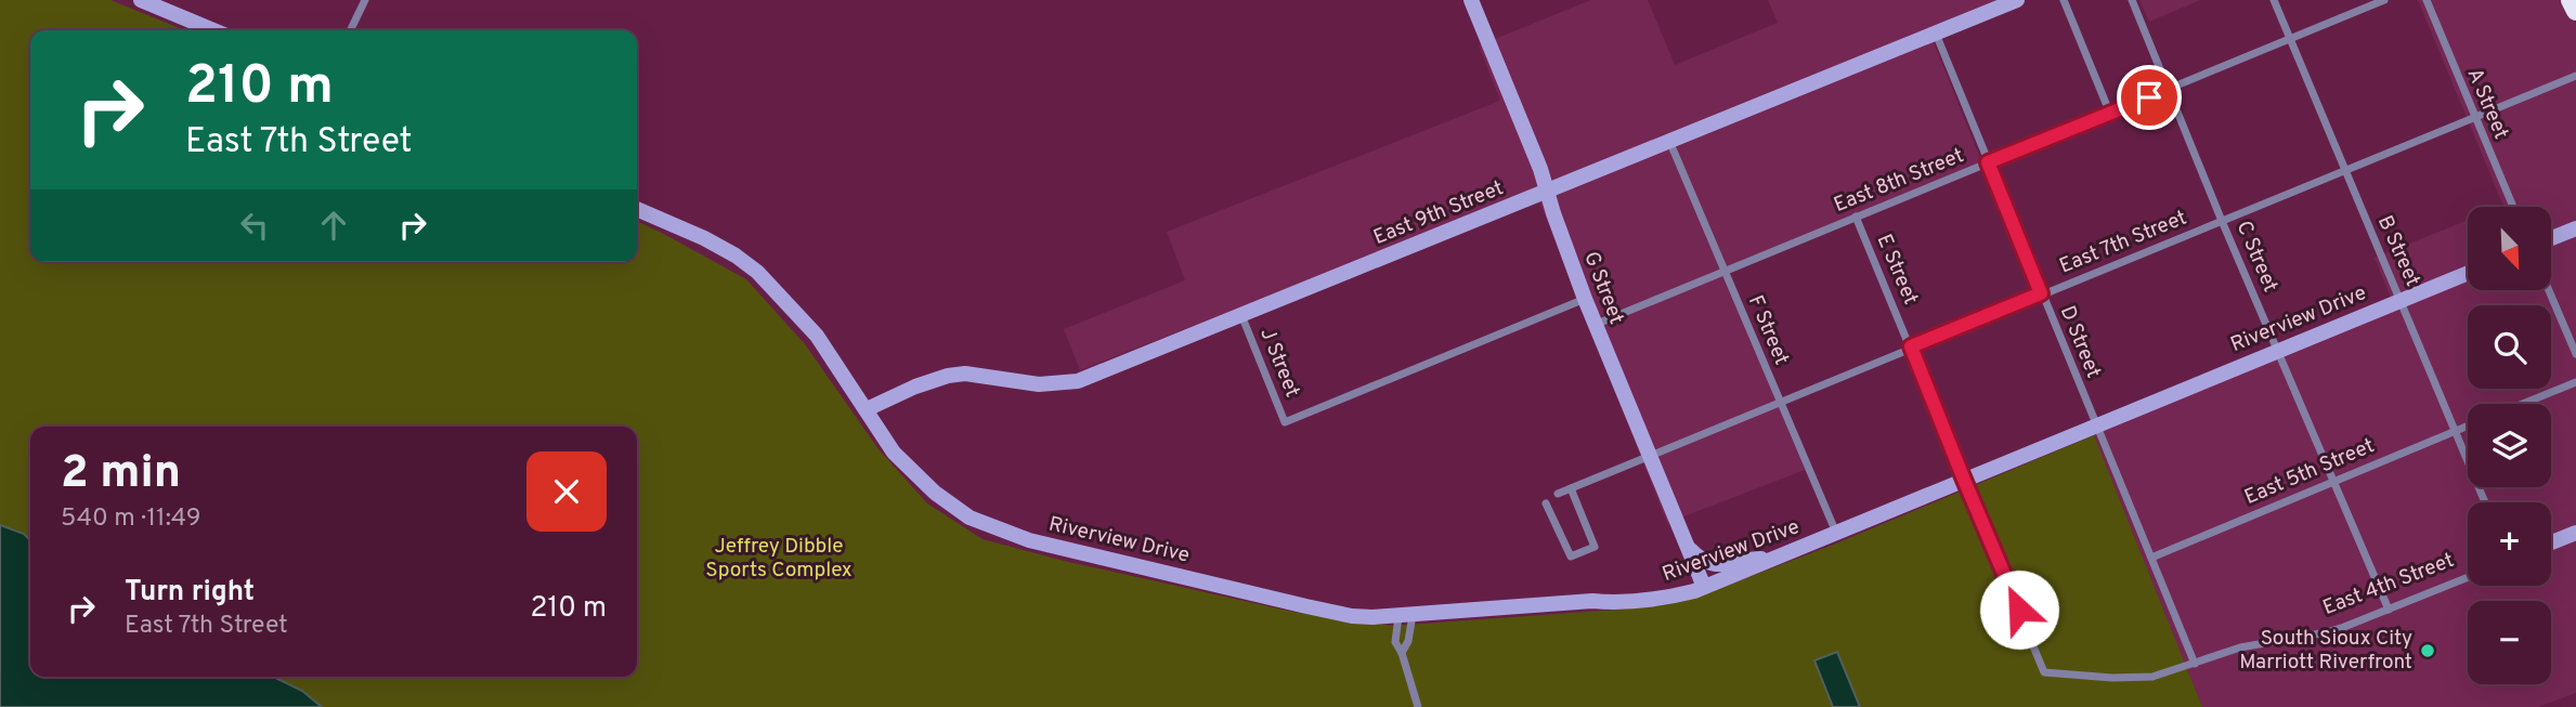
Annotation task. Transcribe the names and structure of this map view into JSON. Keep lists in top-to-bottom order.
{
  "streets": {
    "main road": ["East 9th Street", "G Street", "Riverview Drive"],
    "street": [
      "A Street",
      "East 8th Street",
      "East 7th Street",
      "B Street",
      "C Street",
      "E Street",
      "F Street",
      "D Street",
      "J Street",
      "East 5th Street",
      "East 4th Street"
    ]
  },
  "crossings": [
    ["A Street", "East 7th Street"],
    ["East 8th Street", "B Street"],
    ["East 8th Street", "C Street"],
    ["East 8th Street", "E Street"],
    ["East 8th Street", "G Street"],
    ["East 8th Street", "F Street"],
    ["East 8th Street", "D Street"],
    ["East 9th Street", "G Street"],
    ["East 9th Street", "Riverview Drive"],
    ["East 9th Street", "F Street"],
    ["East 9th Street", "D Street"],
    ["East 9th Street", "J Street"],
    ["East 7th Street", "B Street"],
    ["East 7th Street", "C Street"],
    ["East 7th Street", "E Street"],
    ["East 7th Street", "G Street"],
    ["East 7th Street", "F Street"],
    ["East 7th Street", "D Street"],
    ["B Street", "Riverview Drive"],
    ["B Street", "East 5th Street"],
    ["C Street", "Riverview Drive"],
    ["C Street", "East 5th Street"],
    ["C Street", "East 4th Street"],
    ["E Street", "Riverview Drive"],
    ["E Street", "East 4th Street"],
    ["G Street", "Riverview Drive"],
    ["G Street", "J Street"],
    ["Riverview Drive", "F Street"],
    ["Riverview Drive", "D Street"],
    ["D Street", "East 5th Street"],
    ["D Street", "East 4th Street"]
  ],
  "parks": ["Jeffrey Dibble Sports Complex"],
  "places": ["South Sioux City Marriott Riverfront"],
  "north": "bottom right",
  "page": {
    "turn": ["210 m", "East 7th Street"],
    "map_buttons": ["+", "−"],
    "heading": ["2 min", "540 m · 11:49"],
    "list": [
      {
        "name": "Turn right",
        "note": "East 7th Street",
        "value": "210 m"
      }
    ]
  }
}
